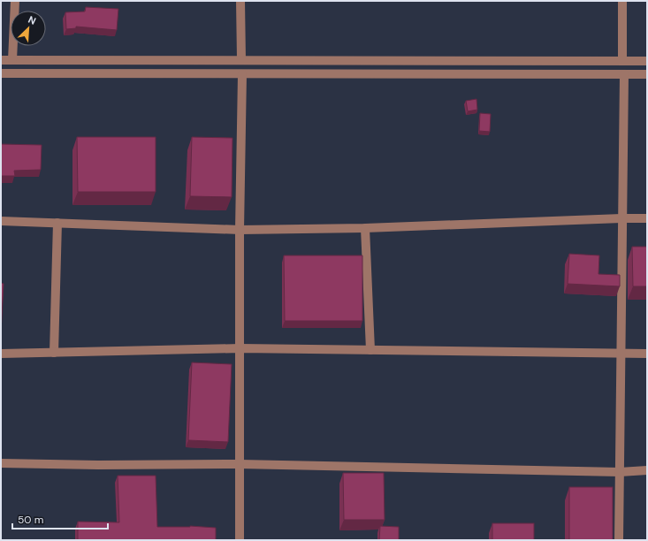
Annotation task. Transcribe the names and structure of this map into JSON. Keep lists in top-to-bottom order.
{
  "scale_bar": "50 m",
  "north": "top right"
}
